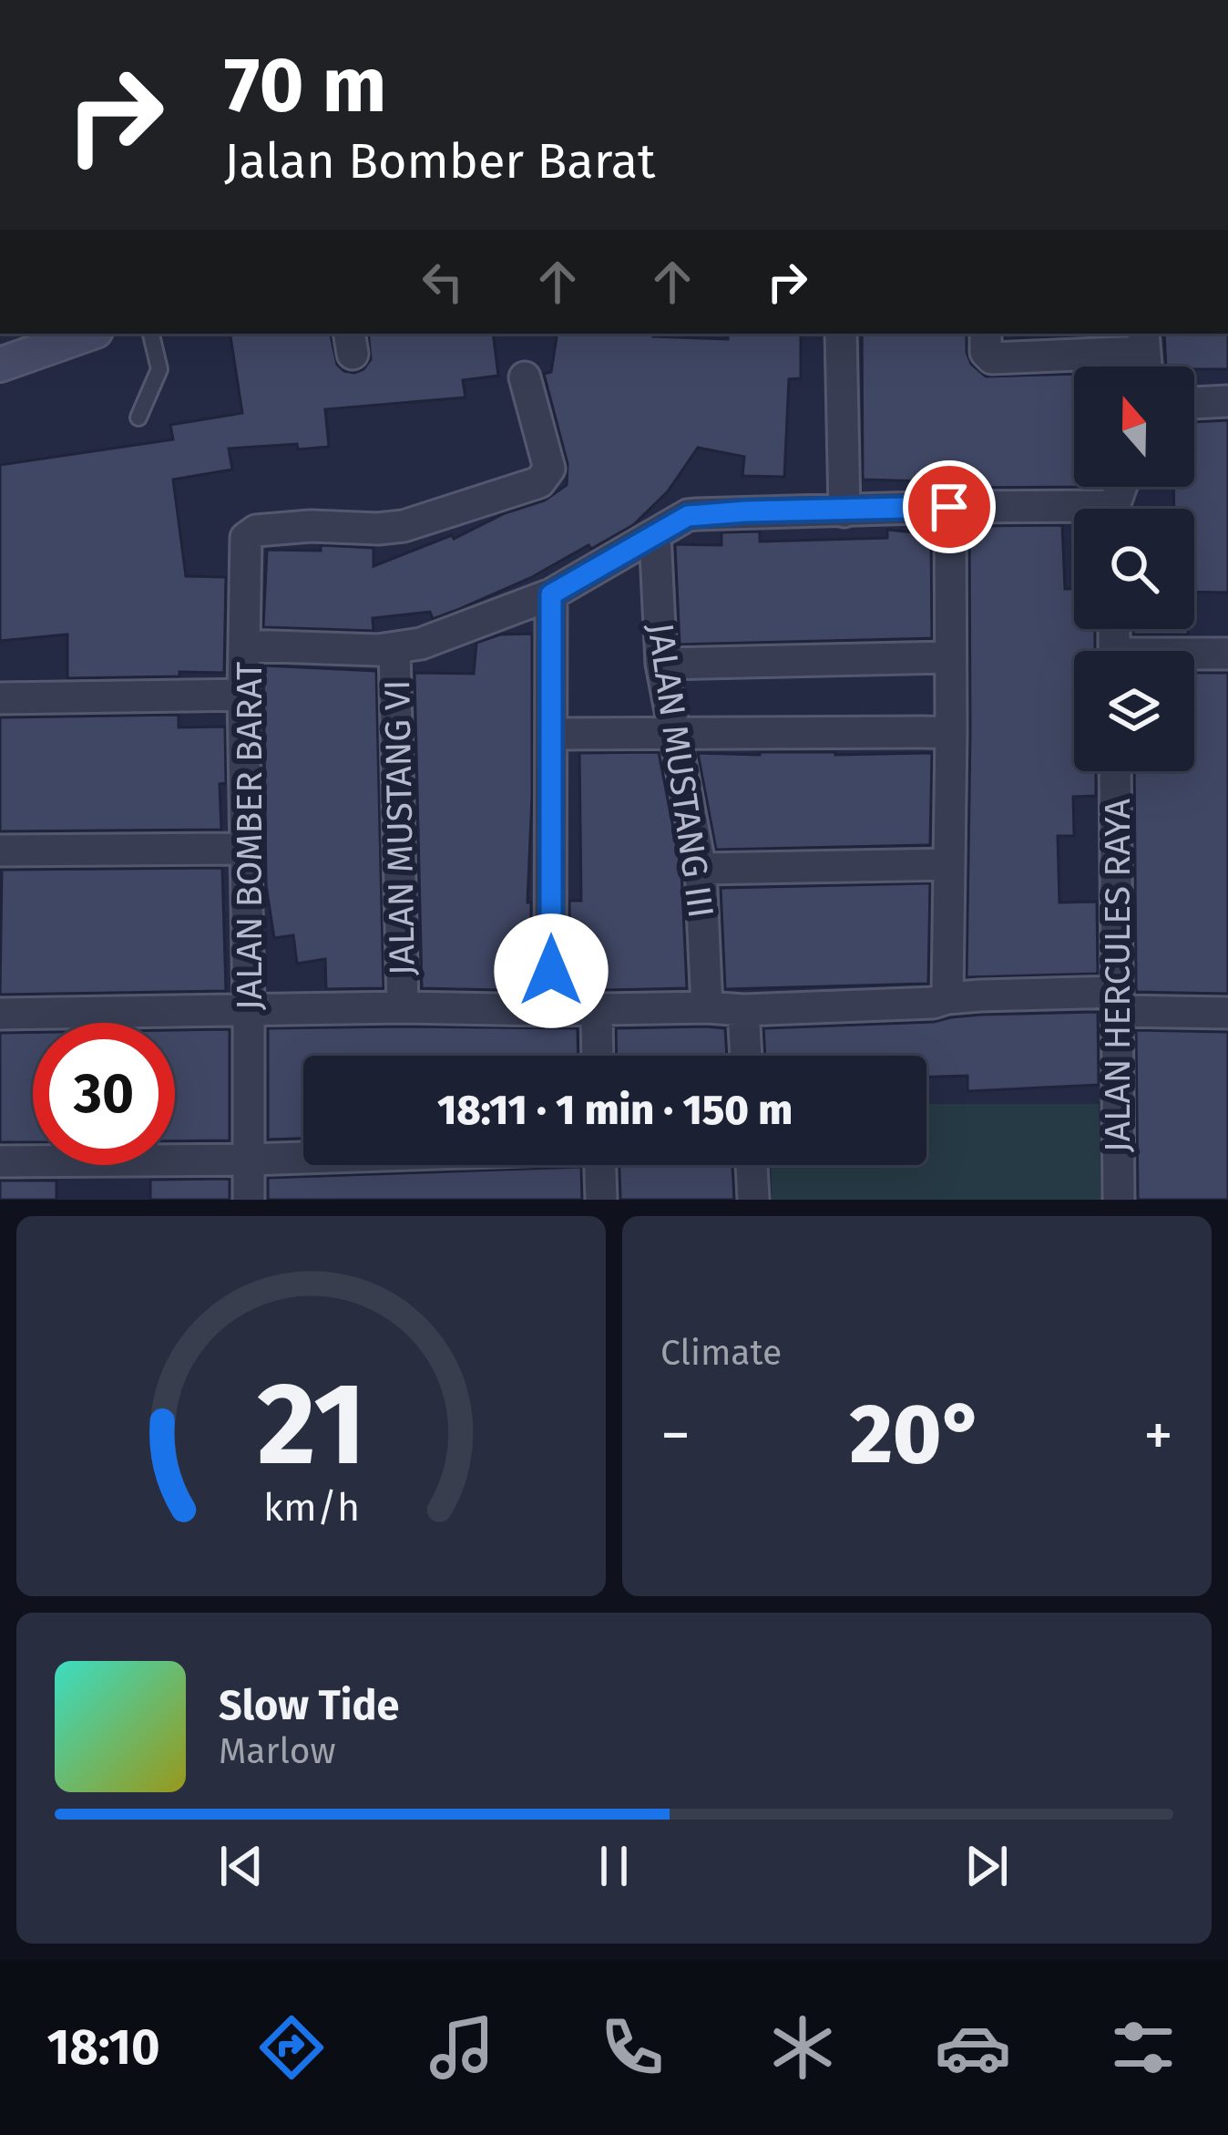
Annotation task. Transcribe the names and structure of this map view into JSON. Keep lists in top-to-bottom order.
{
  "streets": {
    "street": [
      "JALAN MUSTANG III",
      "JALAN MUSTANG VI",
      "JALAN BOMBER BARAT",
      "JALAN HERCULES RAYA"
    ]
  },
  "crossings": [
    ["JALAN MUSTANG III", "JALAN BOMBER BARAT"],
    ["JALAN MUSTANG VI", "JALAN BOMBER BARAT"]
  ],
  "north": "top",
  "page": {
    "turn": ["70 m", "Jalan Bomber Barat"],
    "limit": "30",
    "trip": "18:11 · 1 min · 150 m",
    "tile": "Climate",
    "heat": ["−", "20°", "+"],
    "song": ["Slow Tide", "Marlow"],
    "tabs": "18:10",
    "gauge": ["21", "km/h"]
  }
}
